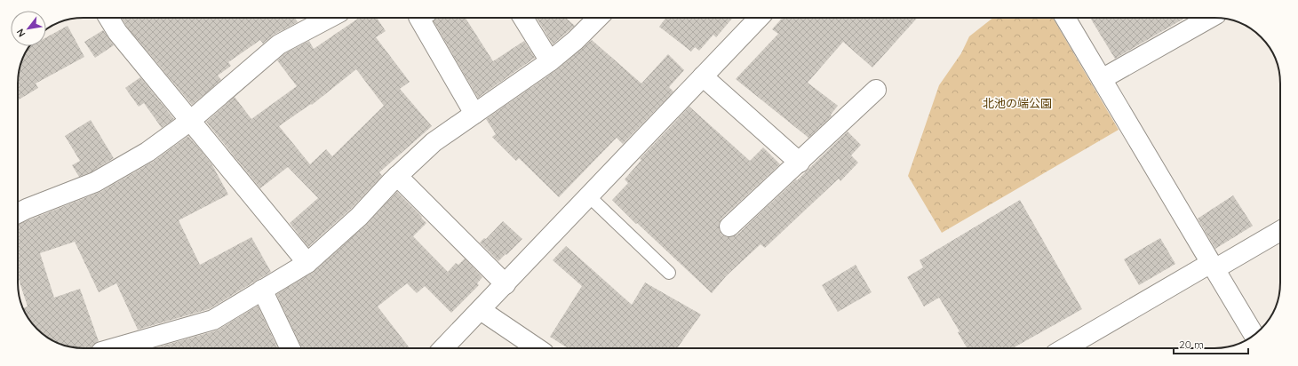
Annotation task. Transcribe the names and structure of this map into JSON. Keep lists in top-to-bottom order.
{
  "parks": ["北池の端公園"],
  "scale_bar": "20 m",
  "north": "bottom left"
}
